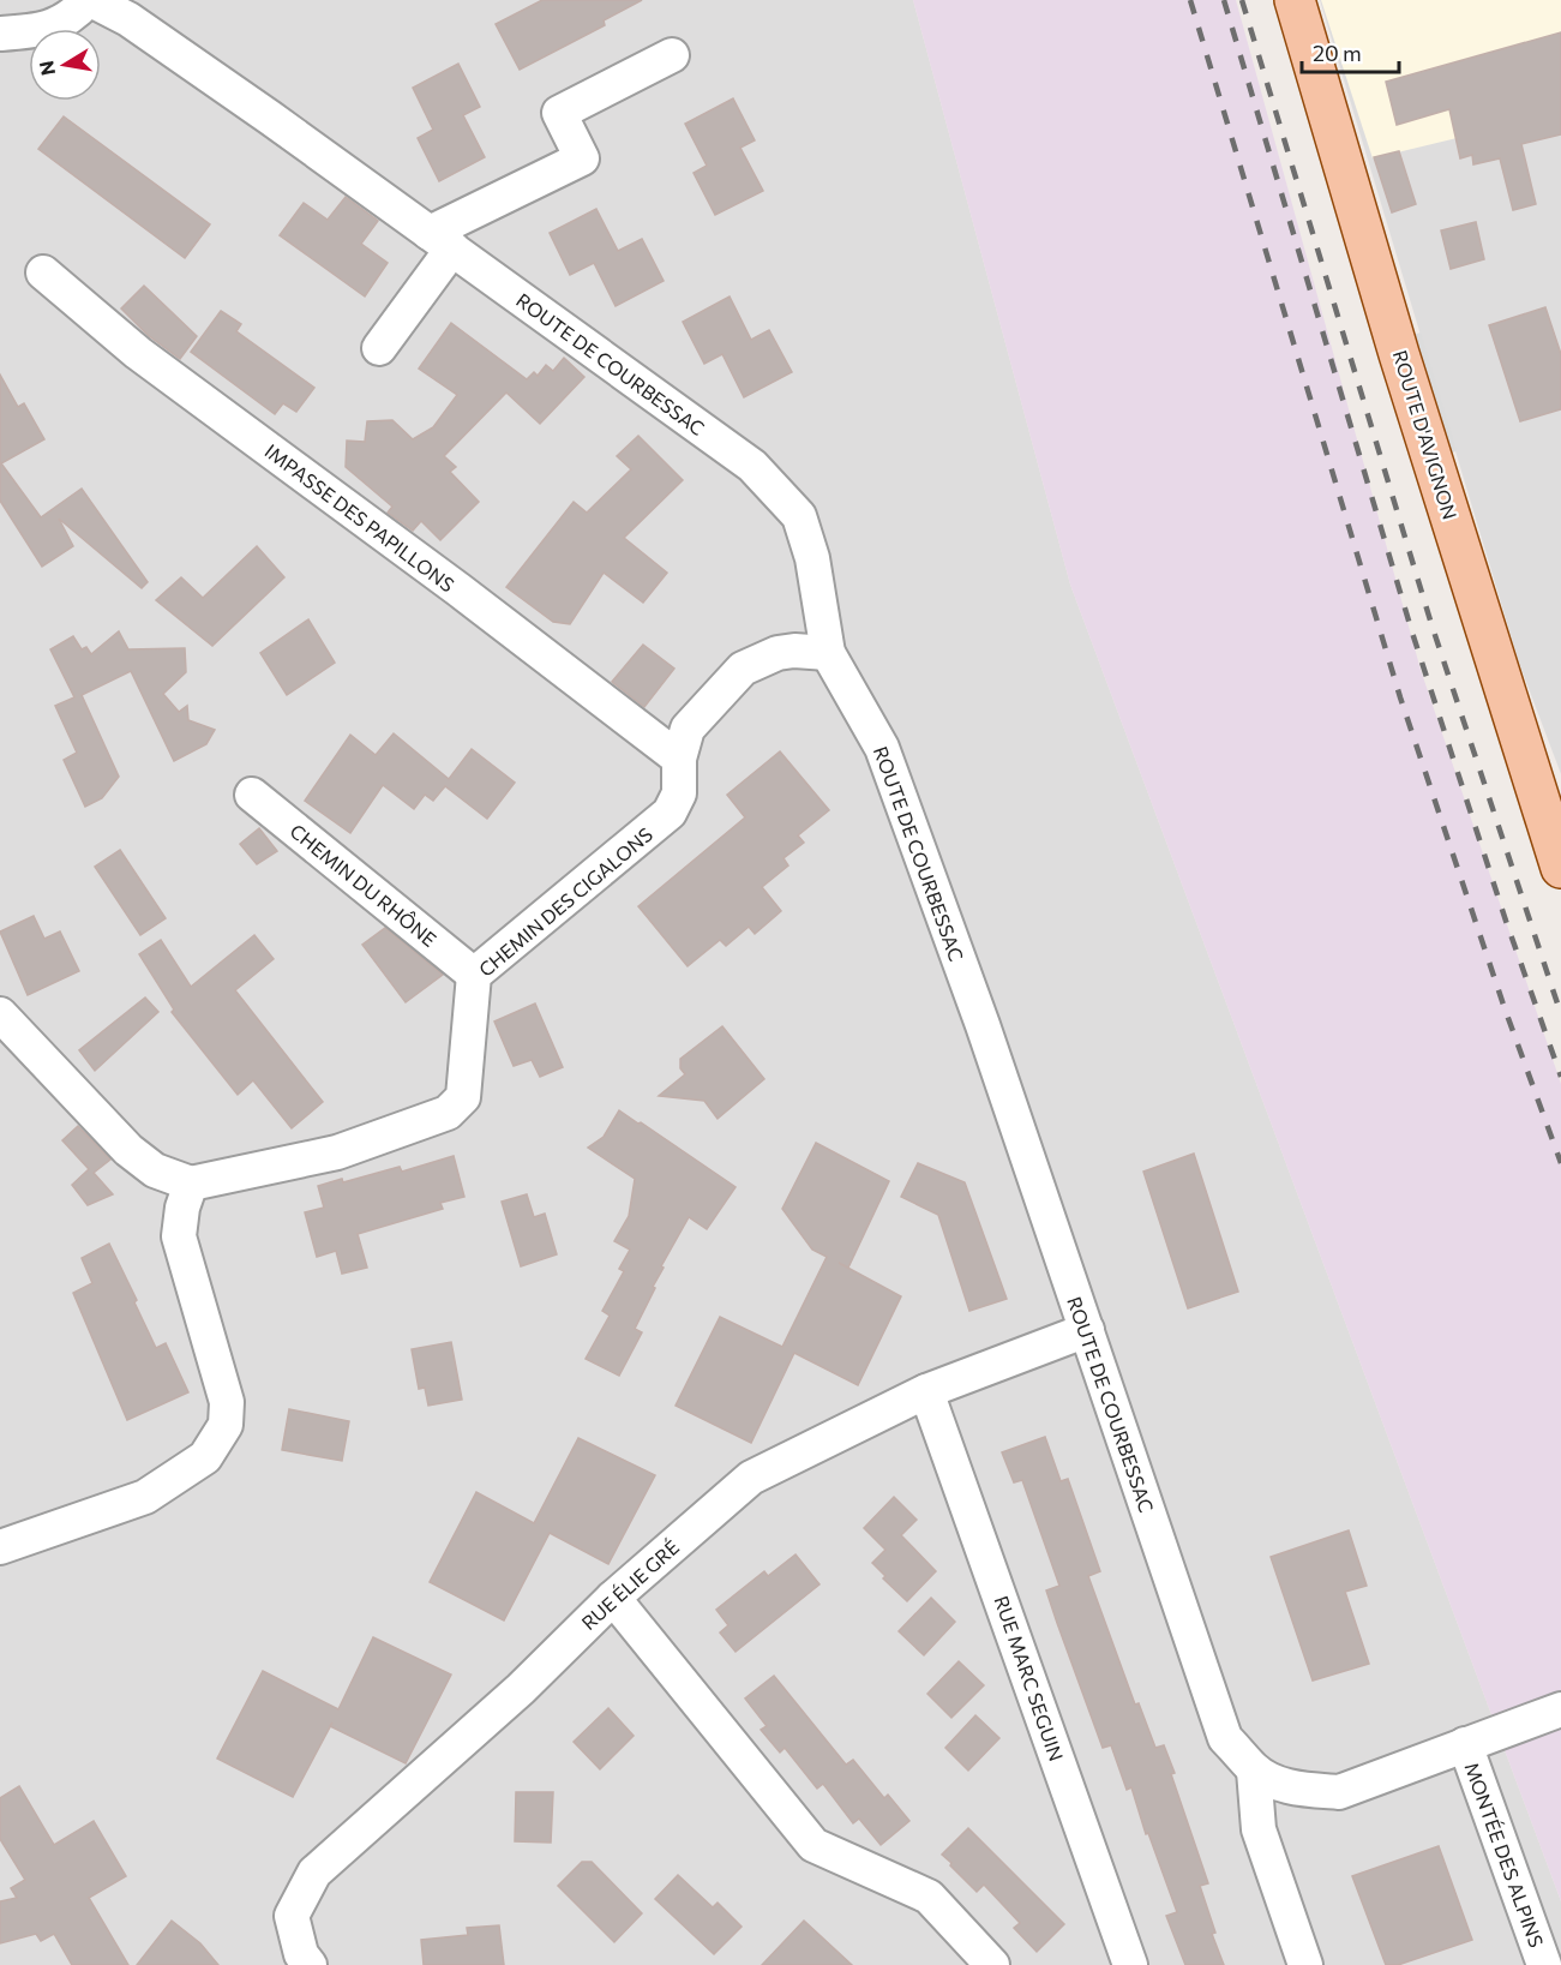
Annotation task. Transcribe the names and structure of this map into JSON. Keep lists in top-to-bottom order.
{
  "streets": {
    "main road": ["ROUTE D'AVIGNON"],
    "street": [
      "ROUTE DE COURBESSAC",
      "IMPASSE DES PAPILLONS",
      "CHEMIN DU RHÔNE",
      "CHEMIN DES CIGALONS",
      "RUE ÉLIE GRÉ",
      "RUE MARC SEGUIN",
      "MONTÉE DES ALPINS"
    ]
  },
  "crossings": [
    ["ROUTE DE COURBESSAC", "CHEMIN DES CIGALONS"],
    ["ROUTE DE COURBESSAC", "RUE ÉLIE GRÉ"],
    ["IMPASSE DES PAPILLONS", "CHEMIN DES CIGALONS"],
    ["CHEMIN DU RHÔNE", "CHEMIN DES CIGALONS"],
    ["RUE ÉLIE GRÉ", "RUE MARC SEGUIN"]
  ],
  "scale_bar": "20 m",
  "north": "left"
}
